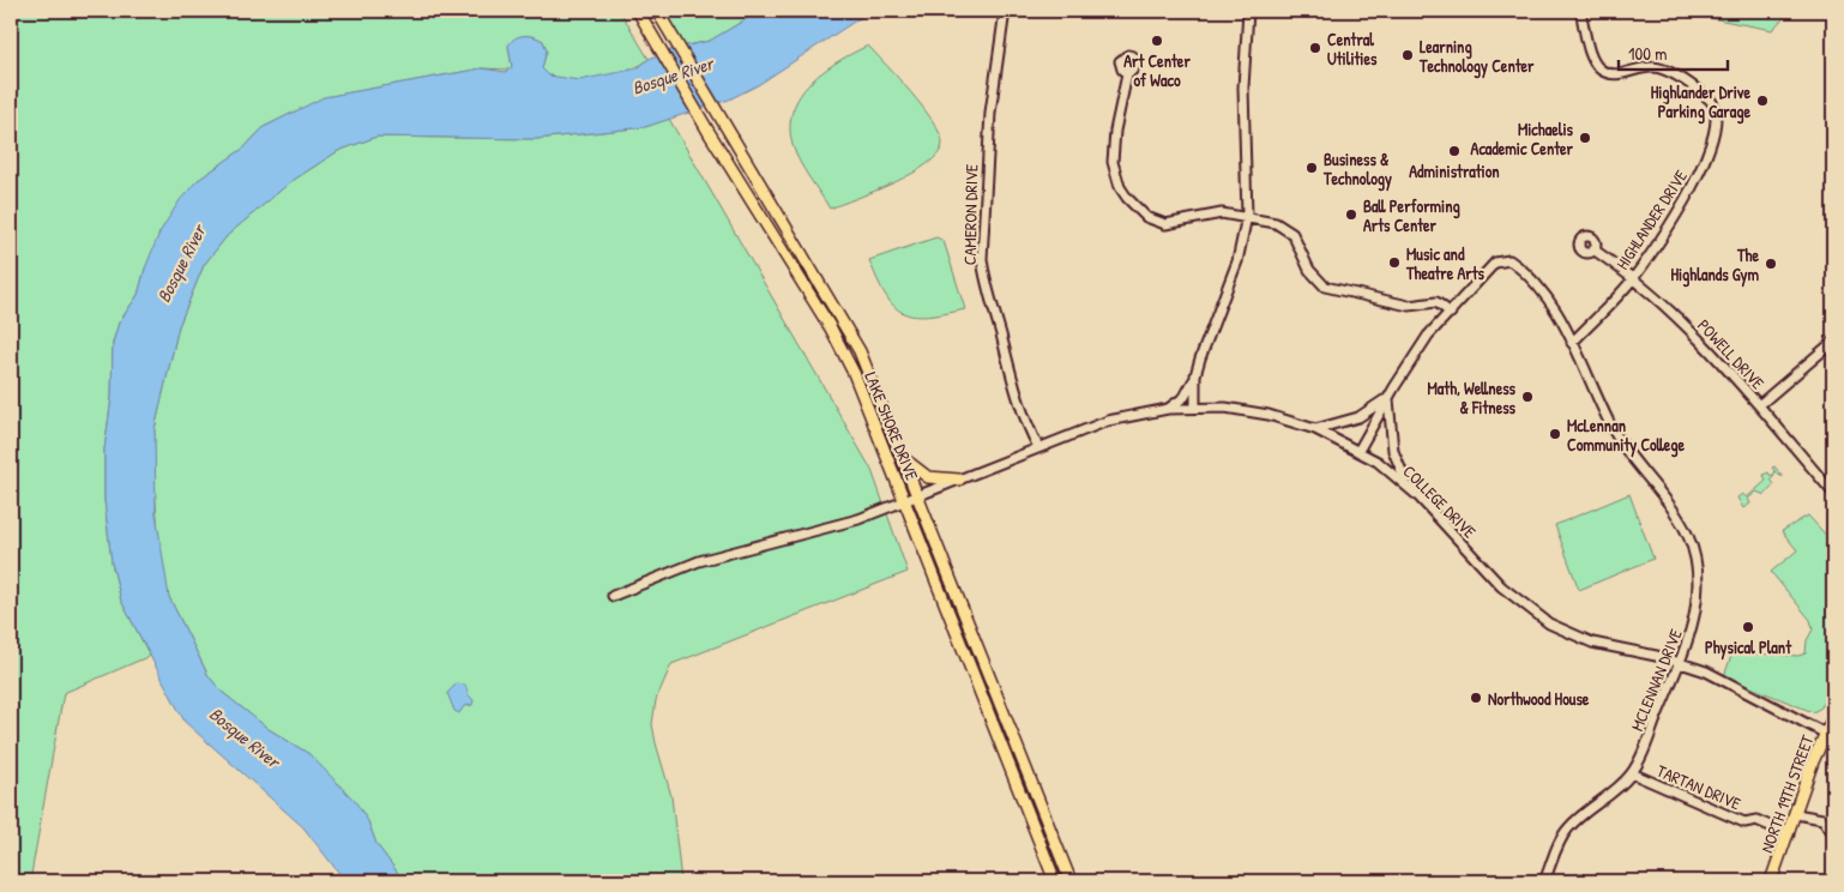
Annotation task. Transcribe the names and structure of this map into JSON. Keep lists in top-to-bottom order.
{
  "streets": {
    "main road": ["LAKE SHORE DRIVE", "NORTH 19TH STREET"],
    "street": [
      "CAMERON DRIVE",
      "HIGHLANDER DRIVE",
      "POWELL DRIVE",
      "COLLEGE DRIVE",
      "MCLENNAN DRIVE",
      "TARTAN DRIVE"
    ]
  },
  "crossings": [
    ["CAMERON DRIVE", "COLLEGE DRIVE"],
    ["HIGHLANDER DRIVE", "POWELL DRIVE"],
    ["HIGHLANDER DRIVE", "MCLENNAN DRIVE"],
    ["LAKE SHORE DRIVE", "COLLEGE DRIVE"],
    ["COLLEGE DRIVE", "MCLENNAN DRIVE"],
    ["COLLEGE DRIVE", "NORTH 19TH STREET"],
    ["MCLENNAN DRIVE", "TARTAN DRIVE"],
    ["TARTAN DRIVE", "NORTH 19TH STREET"]
  ],
  "water": ["Bosque River"],
  "places": [
    "Art Center of Waco",
    "Central Utilities",
    "Learning Technology Center",
    "Highlander Drive Parking Garage",
    "Michaelis Academic Center",
    "Administration",
    "Business & Technology",
    "Ball Performing Arts Center",
    "Music and Theatre Arts",
    "The Highlands Gym",
    "Math, Wellness & Fitness",
    "McLennan Community College",
    "Physical Plant",
    "Northwood House"
  ],
  "scale_bar": "100 m"
}
